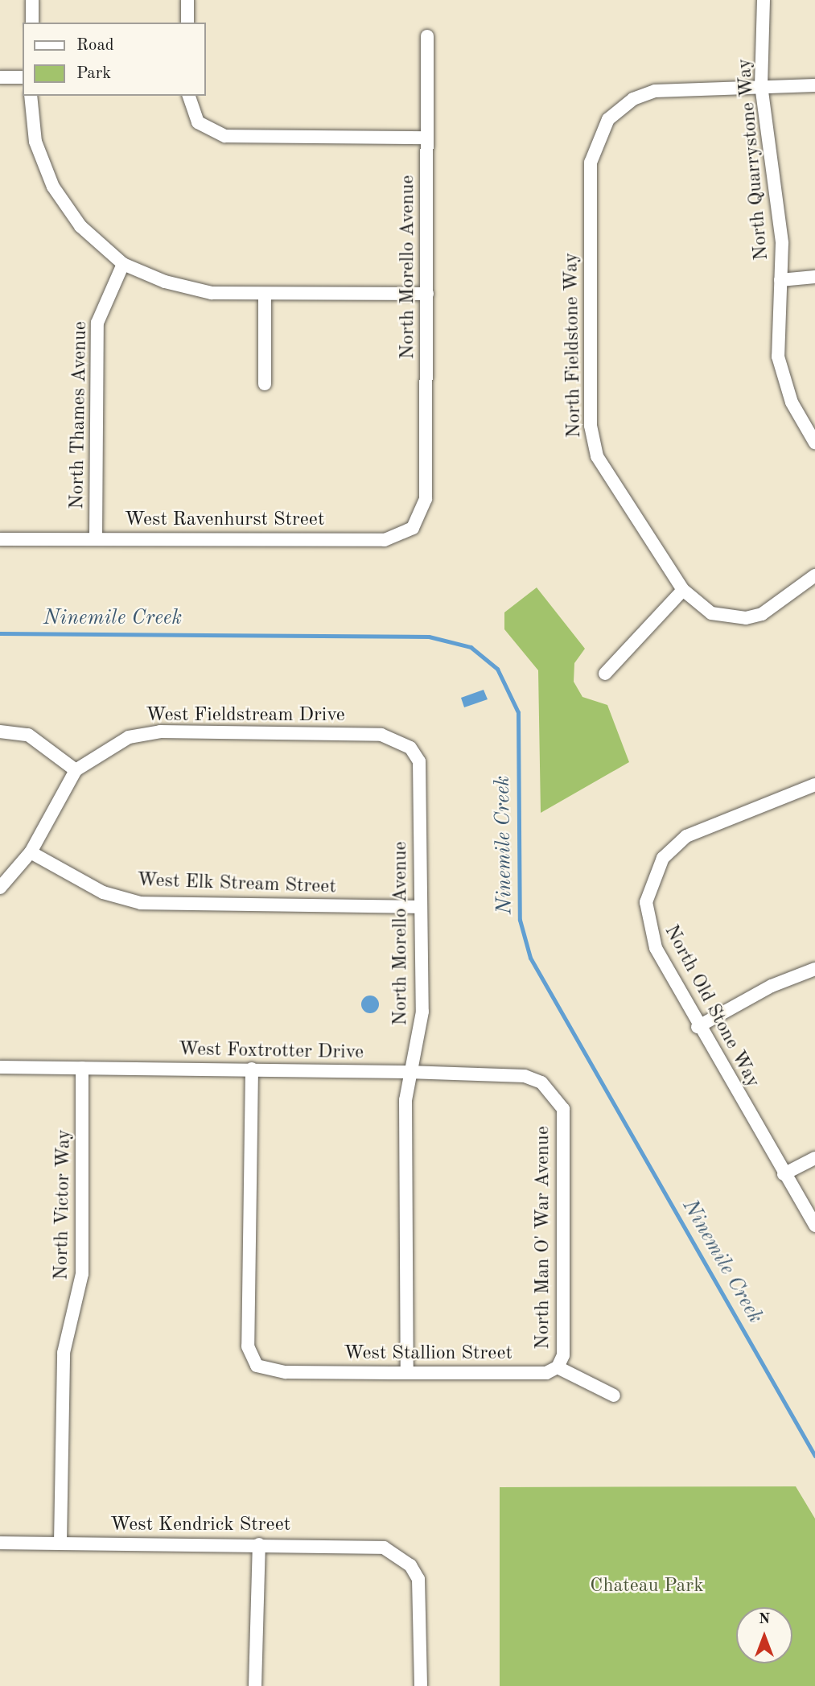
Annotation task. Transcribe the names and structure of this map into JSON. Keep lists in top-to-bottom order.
{
  "streets": {
    "street": [
      "North Quarrystone Way",
      "North Morello Avenue",
      "North Fieldstone Way",
      "North Thames Avenue",
      "West Ravenhurst Street",
      "West Fieldstream Drive",
      "West Elk Stream Street",
      "North Old Stone Way",
      "West Foxtrotter Drive",
      "North Victor Way",
      "North Man O' War Avenue",
      "West Stallion Street",
      "West Kendrick Street"
    ]
  },
  "crossings": [
    ["North Quarrystone Way", "North Fieldstone Way"],
    ["North Morello Avenue", "West Ravenhurst Street"],
    ["North Morello Avenue", "West Fieldstream Drive"],
    ["North Morello Avenue", "West Elk Stream Street"],
    ["North Morello Avenue", "West Foxtrotter Drive"],
    ["North Morello Avenue", "West Stallion Street"],
    ["North Thames Avenue", "West Ravenhurst Street"],
    ["West Fieldstream Drive", "West Elk Stream Street"],
    ["West Foxtrotter Drive", "North Victor Way"],
    ["West Foxtrotter Drive", "North Man O' War Avenue"],
    ["West Foxtrotter Drive", "West Stallion Street"],
    ["North Victor Way", "West Kendrick Street"],
    ["North Man O' War Avenue", "West Stallion Street"]
  ],
  "water": ["Ninemile Creek"],
  "parks": ["Chateau Park"],
  "legend": ["Road", "Park"],
  "north": "top"
}
